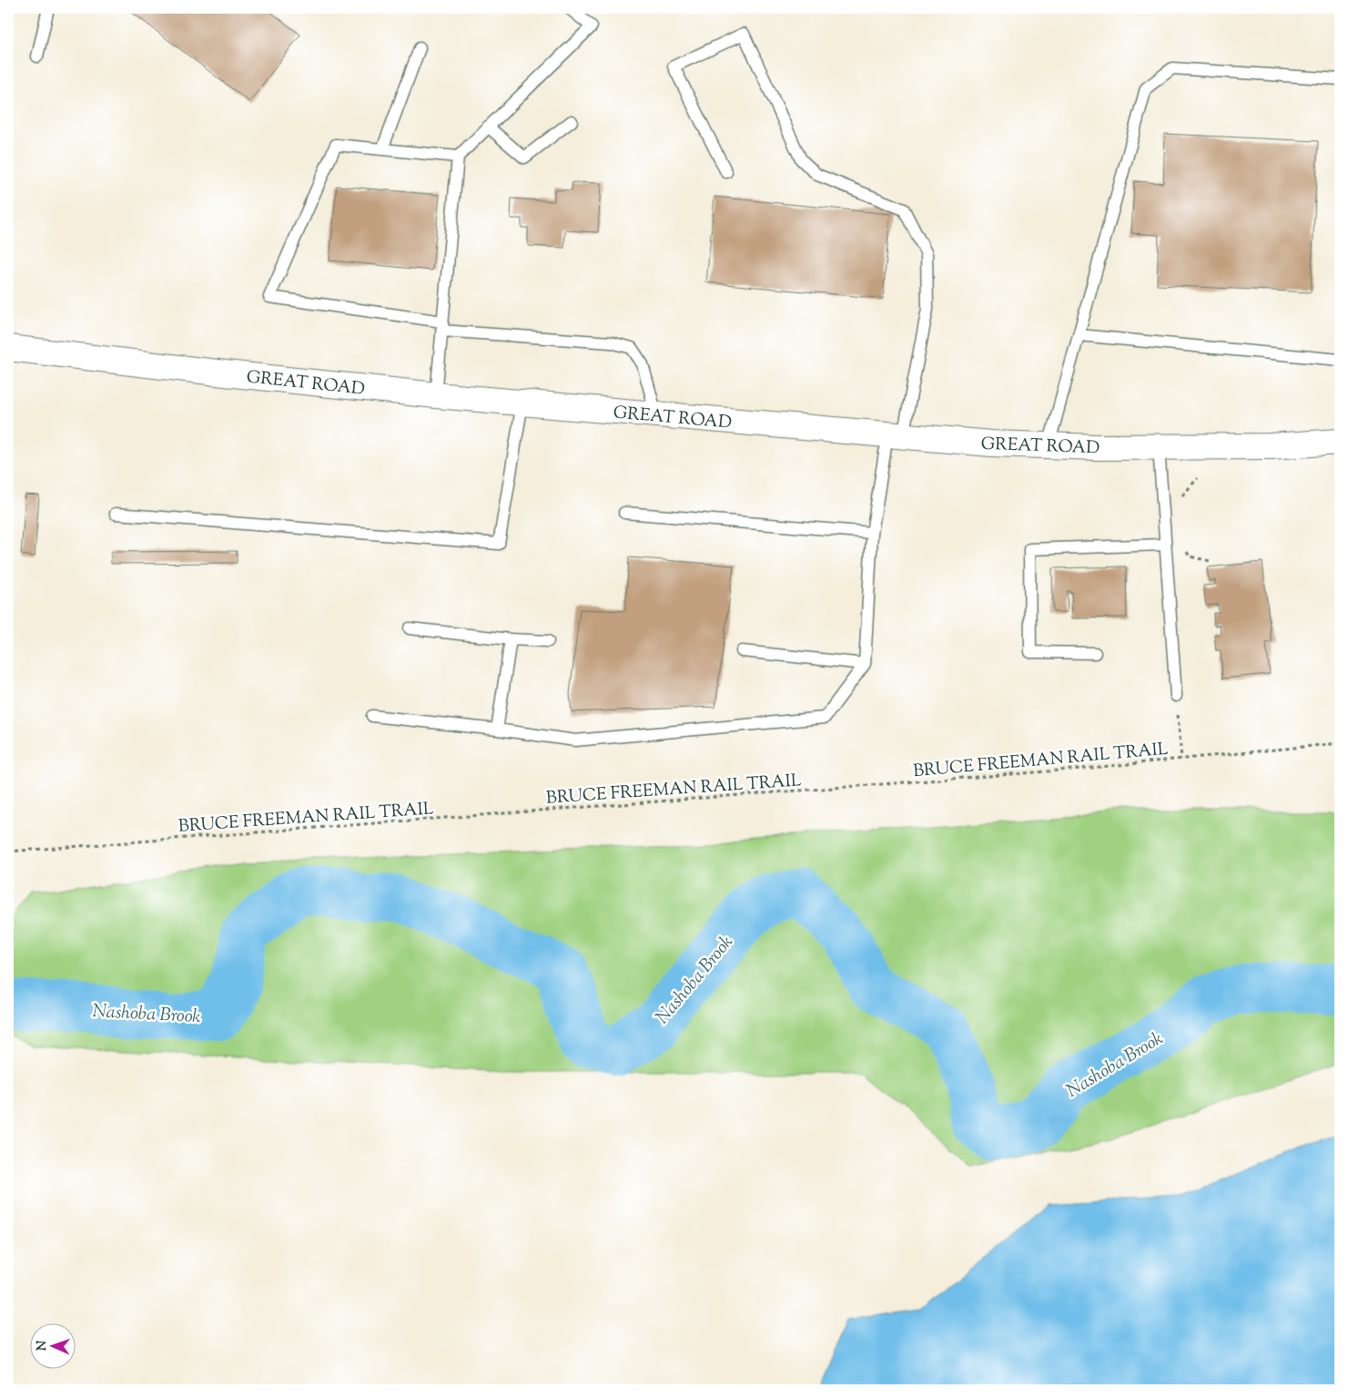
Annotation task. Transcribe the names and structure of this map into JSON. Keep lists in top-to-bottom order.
{
  "streets": {
    "main road": ["GREAT ROAD"],
    "path": ["BRUCE FREEMAN RAIL TRAIL"]
  },
  "water": ["Nashoba Brook"],
  "north": "left"
}
